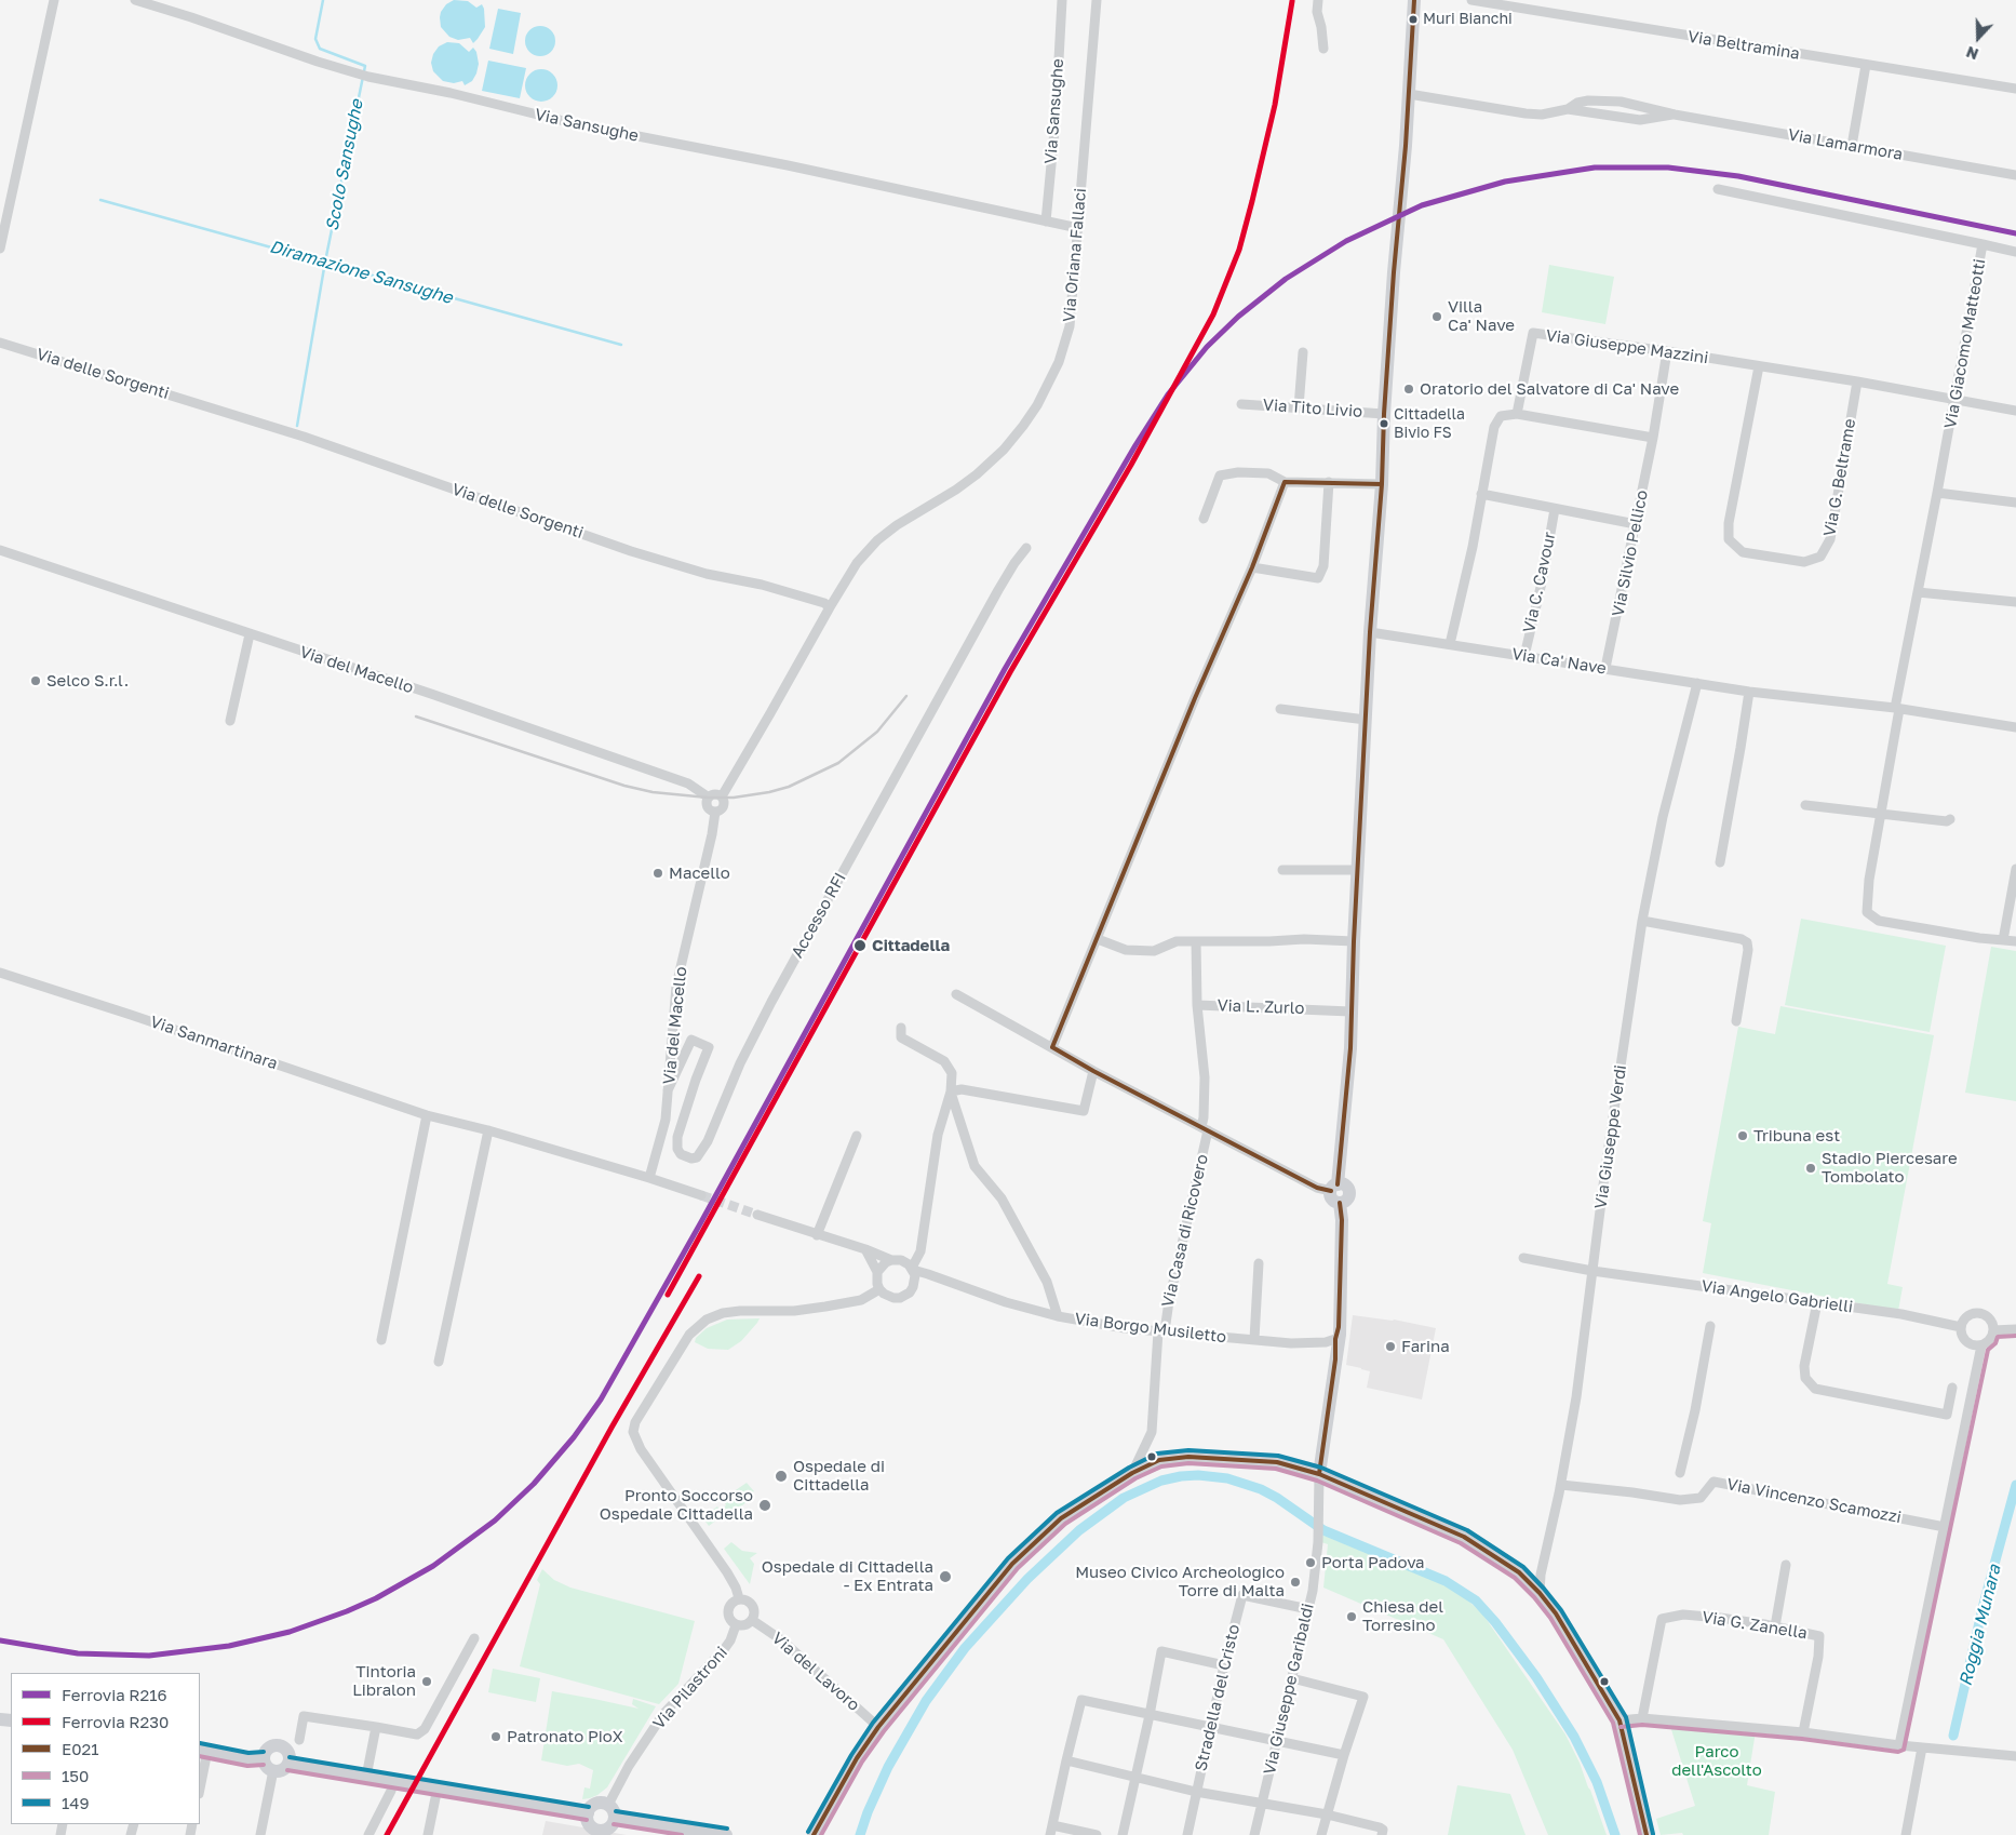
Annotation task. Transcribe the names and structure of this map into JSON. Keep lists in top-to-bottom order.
{
  "streets": {
    "street": [
      "Via Beltramina",
      "Via Sansughe",
      "Via Lamarmora",
      "Via Oriana Fallaci",
      "Via Giacomo Matteotti",
      "Via Giuseppe Mazzini",
      "Via delle Sorgenti",
      "Via Tito Livio",
      "Via G. Beltrame",
      "Via Silvio Pellico",
      "Via C. Cavour",
      "Via Ca' Nave",
      "Via del Macello",
      "Accesso RFI",
      "Via L. Zurlo",
      "Via Sanmartinara",
      "Via Giuseppe Verdi",
      "Via Casa di Ricovero",
      "Via Angelo Gabrielli",
      "Via Borgo Musiletto",
      "Via Vincenzo Scamozzi",
      "Via G. Zanella",
      "Via del Lavoro",
      "Via Pilastroni",
      "Via Giuseppe Garibaldi",
      "Stradella del Cristo"
    ]
  },
  "crossings": [
    ["Via Sansughe", "Via Oriana Fallaci"],
    ["Via Oriana Fallaci", "Via delle Sorgenti"],
    ["Via Giacomo Matteotti", "Via Giuseppe Mazzini"],
    ["Via Giacomo Matteotti", "Via Ca' Nave"],
    ["Via Giuseppe Mazzini", "Via G. Beltrame"],
    ["Via Giuseppe Mazzini", "Via Silvio Pellico"],
    ["Via Silvio Pellico", "Via C. Cavour"],
    ["Via Silvio Pellico", "Via Ca' Nave"],
    ["Via C. Cavour", "Via Ca' Nave"],
    ["Via Ca' Nave", "Via Giuseppe Verdi"],
    ["Via del Macello", "Accesso RFI"],
    ["Via del Macello", "Via Sanmartinara"],
    ["Via L. Zurlo", "Via Casa di Ricovero"],
    ["Via Giuseppe Verdi", "Via Angelo Gabrielli"],
    ["Via Giuseppe Verdi", "Via Vincenzo Scamozzi"],
    ["Via Casa di Ricovero", "Via Borgo Musiletto"],
    ["Via del Lavoro", "Via Pilastroni"],
    ["Via Giuseppe Garibaldi", "Stradella del Cristo"]
  ],
  "water": ["Scolo Sansughe", "Diramazione Sansughe", "Roggia Munara"],
  "parks": ["Parco dell'Ascolto"],
  "places": [
    "Muri Bianchi",
    "Villa Ca' Nave",
    "Oratorio del Salvatore di Ca' Nave",
    "Cittadella Bivio FS",
    "Selco S.r.l.",
    "Macello",
    "Cittadella",
    "Tribuna est",
    "Stadio Piercesare Tombolato",
    "Farina",
    "Ospedale di Cittadella",
    "Pronto Soccorso Ospedale Cittadella",
    "Porta Padova",
    "Ospedale di Cittadella - Ex Entrata",
    "Museo Civico Archeologico Torre di Malta",
    "Chiesa del Torresino",
    "Tintoria Libralon",
    "Patronato PioX"
  ],
  "lines": [
    "transit line E021",
    "rail line R230",
    "rail line R216",
    "transit line 150",
    "transit line 149"
  ],
  "legend": [
    "Ferrovia R216",
    "Ferrovia R230",
    "E021",
    "150",
    "149"
  ],
  "north": "bottom"
}
